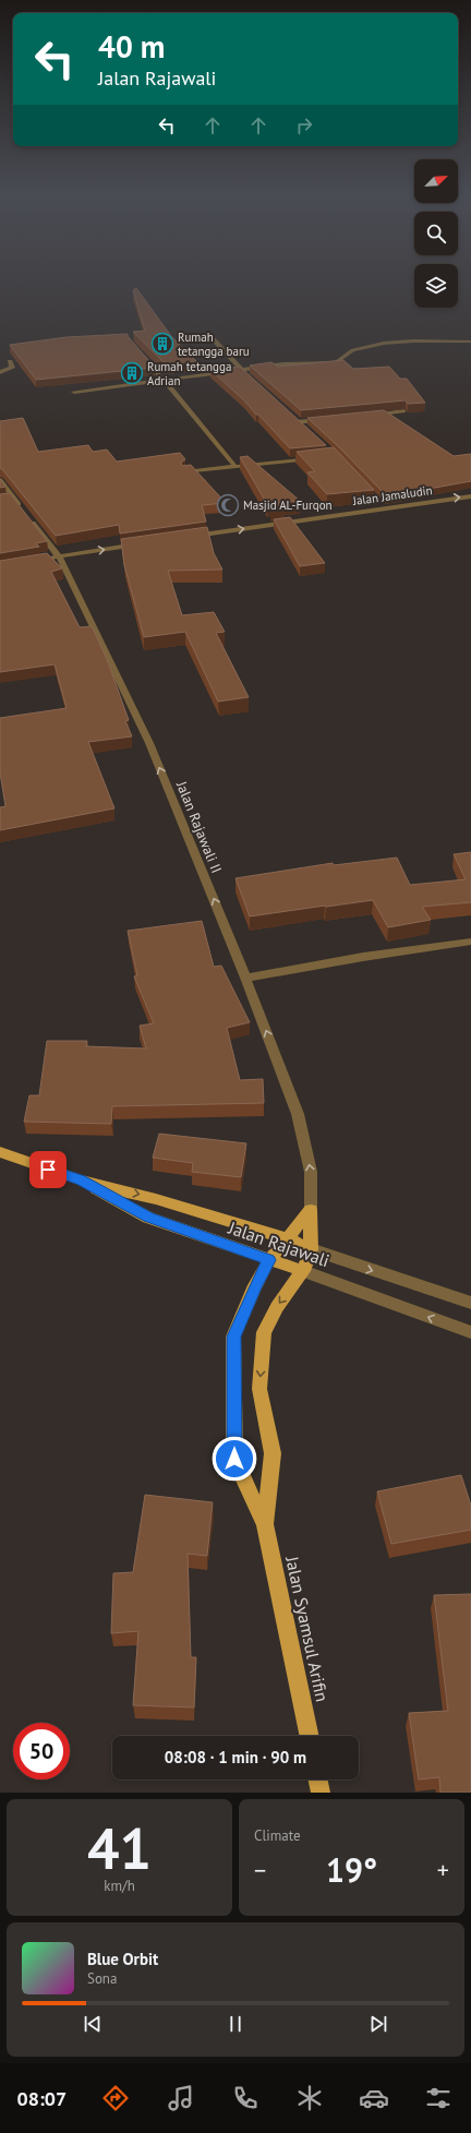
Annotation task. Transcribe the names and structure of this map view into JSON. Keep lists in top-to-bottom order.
{
  "streets": {
    "main road": ["Jalan Rajawali", "Jalan Syamsul Arifin"],
    "street": ["Jalan Jamaludin", "Jalan Rajawali II"]
  },
  "crossings": [
    ["Jalan Rajawali II", "Jalan Syamsul Arifin"],
    ["Jalan Rajawali", "Jalan Syamsul Arifin"]
  ],
  "one_way": ["Jalan Rajawali II"],
  "places": {
    "building": ["Rumah tetangga baru", "Rumah tetangga Adrian"],
    "mosque": ["Masjid AL-Furqon"]
  },
  "north": "top right",
  "page": {
    "turn": ["40 m", "Jalan Rajawali"],
    "limit": "50",
    "trip": "08:08 · 1 min · 90 m",
    "tile": [
      ["41", "km/h"],
      "Climate"
    ],
    "heat": ["−", "19°", "+"],
    "song": ["Blue Orbit", "Sona"],
    "tabs": "08:07"
  }
}
